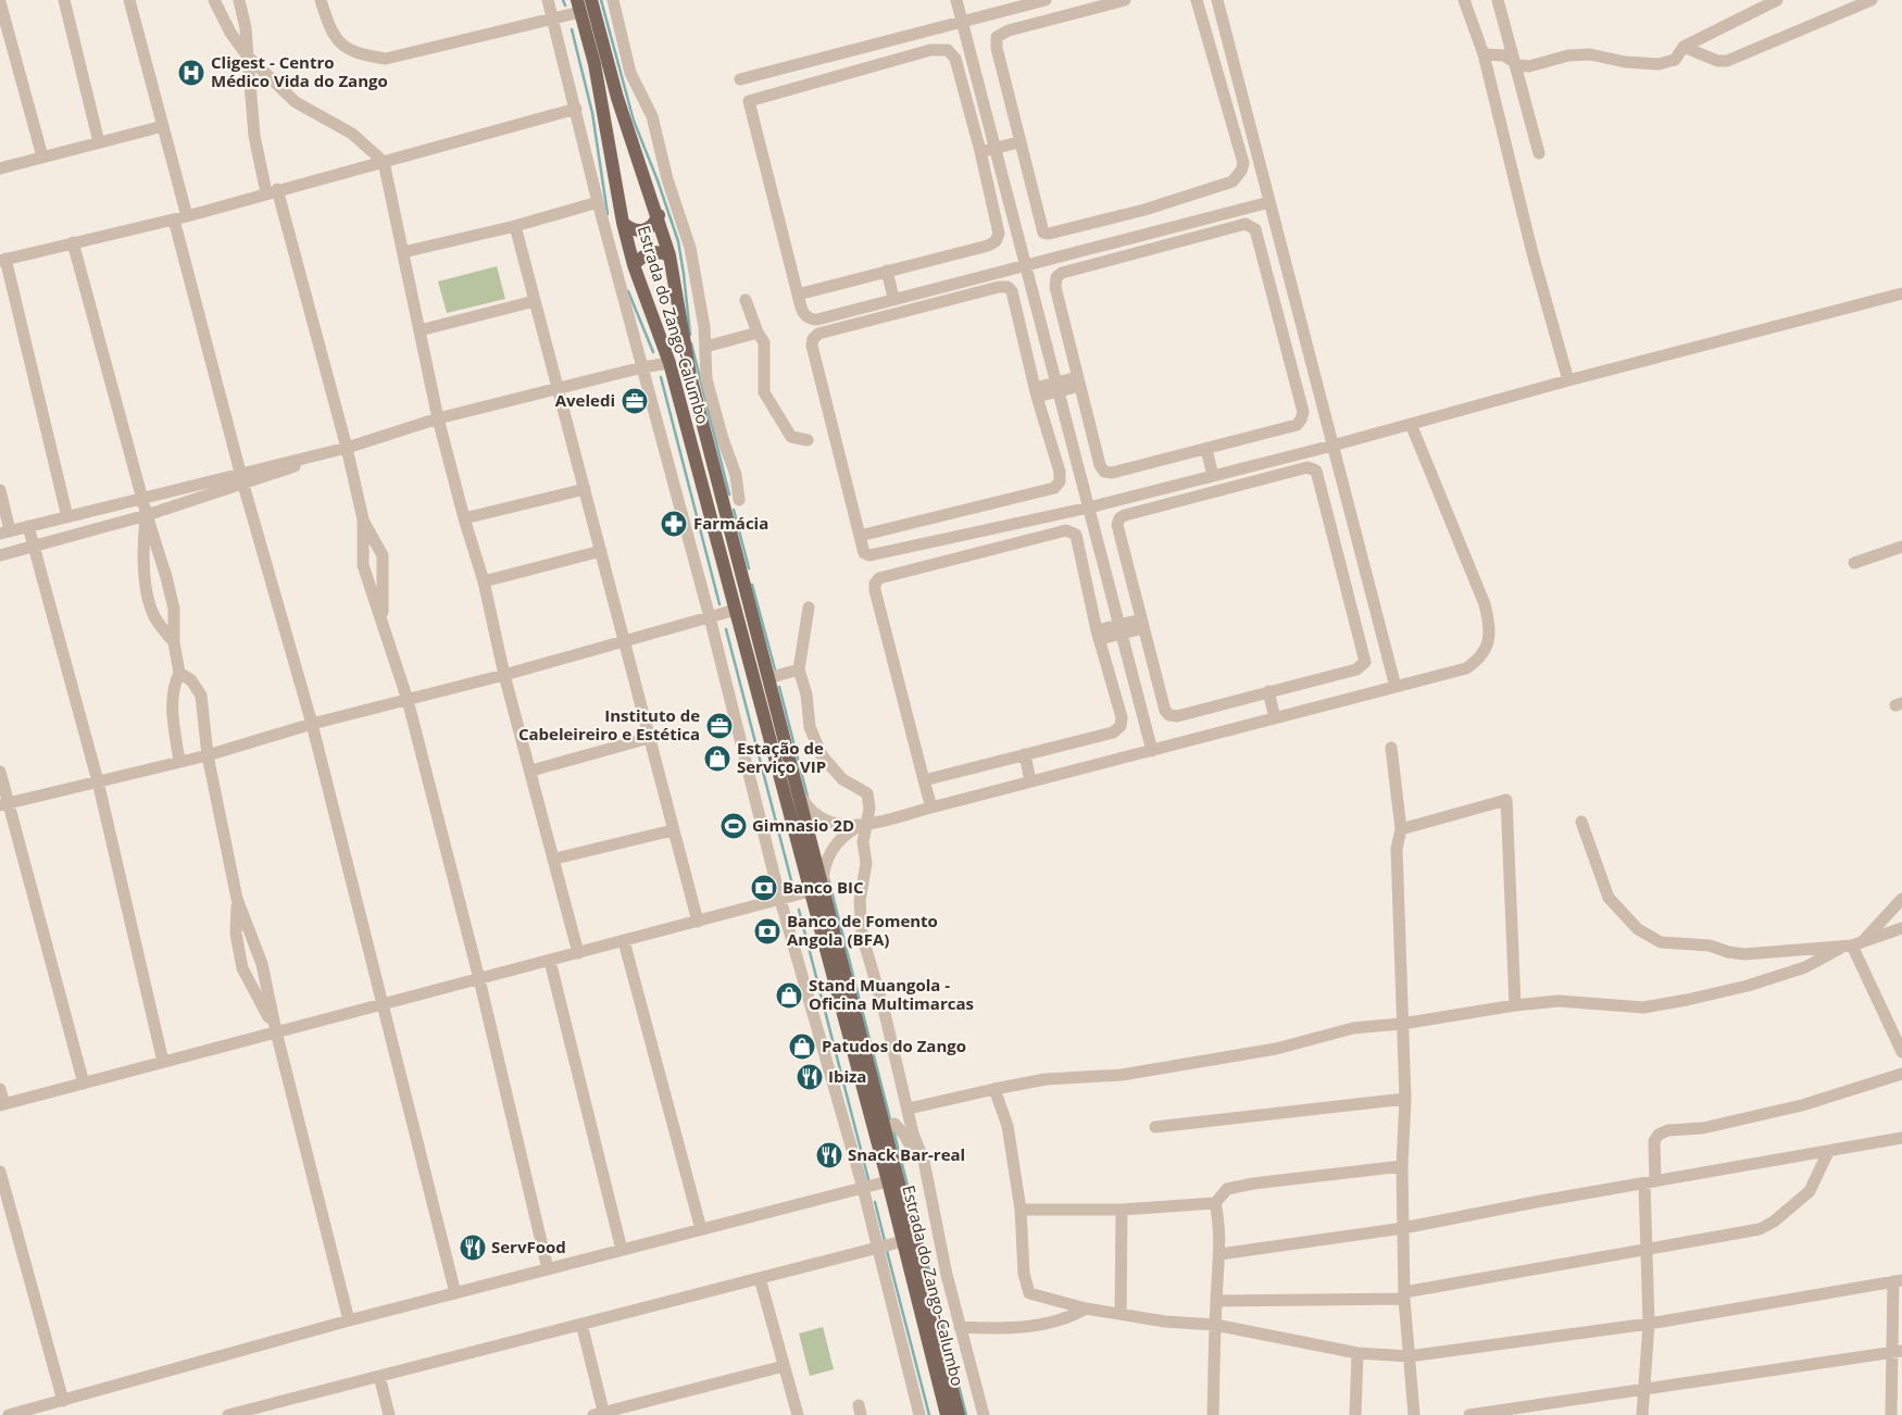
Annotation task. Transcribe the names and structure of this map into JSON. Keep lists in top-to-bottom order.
{
  "streets": {
    "main road": ["Estrada do Zango-Calumbo"]
  },
  "places": {
    "hospital": ["Cligest - Centro Médico Vida do Zango"],
    "office": ["Aveledi", "Instituto de Cabeleireiro e Estética"],
    "pharmacy": ["Farmácia"],
    "shop": ["Estação de Serviço VIP", "Stand Muangola - Oficina Multimarcas", "Patudos do Zango"],
    "sports": ["Gimnasio 2D"],
    "bank": ["Banco BIC", "Banco de Fomento Angola (BFA)"],
    "restaurant": ["Ibiza", "Snack Bar-real", "ServFood"]
  }
}
